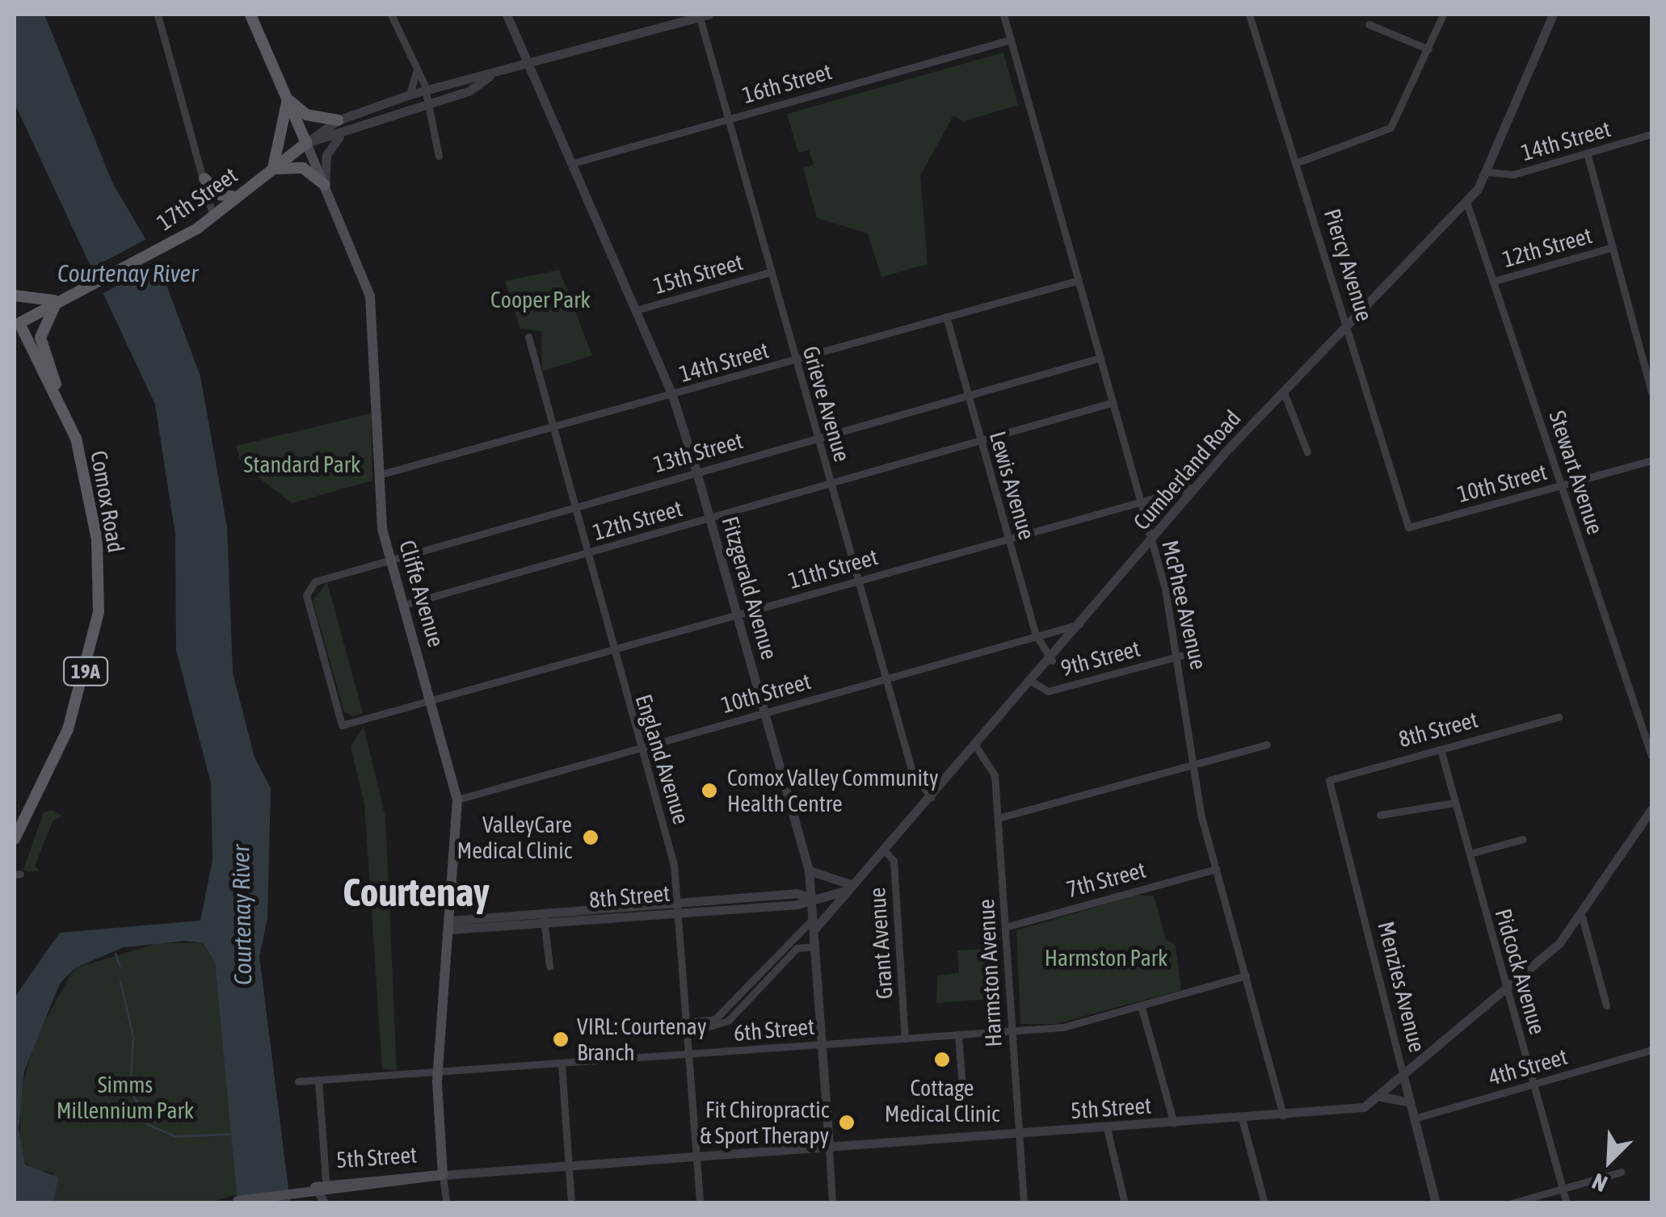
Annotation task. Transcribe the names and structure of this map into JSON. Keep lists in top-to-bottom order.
{
  "streets": {
    "main road": [
      "17th Street",
      "Comox Road",
      "Cliffe Avenue",
      "19A",
      "5th Street"
    ],
    "street": [
      "16th Street",
      "14th Street",
      "12th Street",
      "Piercy Avenue",
      "15th Street",
      "Grieve Avenue",
      "13th Street",
      "Cumberland Road",
      "Stewart Avenue",
      "10th Street",
      "Lewis Avenue",
      "11th Street",
      "Fitzgerald Avenue",
      "McPhee Avenue",
      "9th Street",
      "8th Street",
      "England Avenue",
      "7th Street",
      "Grant Avenue",
      "Pidcock Avenue",
      "Harmston Avenue",
      "Menzies Avenue",
      "6th Street",
      "4th Street"
    ]
  },
  "crossings": [
    ["16th Street", "Grieve Avenue"],
    ["16th Street", "Fitzgerald Avenue"],
    ["16th Street", "McPhee Avenue"],
    ["14th Street", "Grieve Avenue"],
    ["14th Street", "Cumberland Road"],
    ["14th Street", "Lewis Avenue"],
    ["14th Street", "Fitzgerald Avenue"],
    ["14th Street", "Cliffe Avenue"],
    ["14th Street", "McPhee Avenue"],
    ["14th Street", "England Avenue"],
    ["17th Street", "Grieve Avenue"],
    ["17th Street", "Comox Road"],
    ["17th Street", "Fitzgerald Avenue"],
    ["17th Street", "Cliffe Avenue"],
    ["12th Street", "Grieve Avenue"],
    ["12th Street", "Stewart Avenue"],
    ["12th Street", "Lewis Avenue"],
    ["12th Street", "Fitzgerald Avenue"],
    ["12th Street", "Cliffe Avenue"],
    ["12th Street", "McPhee Avenue"],
    ["12th Street", "England Avenue"],
    ["Piercy Avenue", "Cumberland Road"],
    ["Piercy Avenue", "10th Street"],
    ["15th Street", "Grieve Avenue"],
    ["15th Street", "Fitzgerald Avenue"],
    ["Grieve Avenue", "13th Street"],
    ["Grieve Avenue", "Cumberland Road"],
    ["Grieve Avenue", "10th Street"],
    ["Grieve Avenue", "11th Street"],
    ["13th Street", "Lewis Avenue"],
    ["13th Street", "11th Street"],
    ["13th Street", "Fitzgerald Avenue"],
    ["13th Street", "Cliffe Avenue"],
    ["13th Street", "McPhee Avenue"],
    ["13th Street", "England Avenue"],
    ["Cumberland Road", "Stewart Avenue"],
    ["Cumberland Road", "10th Street"],
    ["Cumberland Road", "Lewis Avenue"],
    ["Cumberland Road", "11th Street"],
    ["Cumberland Road", "Fitzgerald Avenue"],
    ["Cumberland Road", "McPhee Avenue"],
    ["Cumberland Road", "9th Street"],
    ["Cumberland Road", "8th Street"],
    ["Cumberland Road", "England Avenue"],
    ["Cumberland Road", "Grant Avenue"],
    ["Cumberland Road", "Harmston Avenue"],
    ["Stewart Avenue", "10th Street"],
    ["10th Street", "Lewis Avenue"],
    ["10th Street", "Fitzgerald Avenue"],
    ["10th Street", "Cliffe Avenue"],
    ["10th Street", "England Avenue"],
    ["Lewis Avenue", "11th Street"],
    ["11th Street", "Fitzgerald Avenue"],
    ["11th Street", "Cliffe Avenue"],
    ["11th Street", "McPhee Avenue"],
    ["11th Street", "England Avenue"],
    ["Fitzgerald Avenue", "8th Street"],
    ["Fitzgerald Avenue", "6th Street"],
    ["Fitzgerald Avenue", "5th Street"],
    ["Cliffe Avenue", "8th Street"],
    ["Cliffe Avenue", "6th Street"],
    ["Cliffe Avenue", "5th Street"],
    ["McPhee Avenue", "9th Street"],
    ["McPhee Avenue", "7th Street"],
    ["McPhee Avenue", "6th Street"],
    ["McPhee Avenue", "5th Street"],
    ["8th Street", "England Avenue"],
    ["8th Street", "Pidcock Avenue"],
    ["8th Street", "Menzies Avenue"],
    ["England Avenue", "6th Street"],
    ["England Avenue", "5th Street"],
    ["7th Street", "Harmston Avenue"],
    ["Grant Avenue", "6th Street"],
    ["Pidcock Avenue", "4th Street"],
    ["Pidcock Avenue", "5th Street"],
    ["Harmston Avenue", "6th Street"],
    ["Harmston Avenue", "5th Street"],
    ["Menzies Avenue", "4th Street"],
    ["Menzies Avenue", "5th Street"]
  ],
  "districts": ["Courtenay"],
  "water": ["Courtenay River"],
  "parks": [
    "Cooper Park",
    "Standard Park",
    "Harmston Park",
    "Simms Millennium Park"
  ],
  "places": [
    "Comox Valley Community Health Centre",
    "ValleyCare Medical Clinic",
    "VIRL: Courtenay Branch",
    "Cottage Medical Clinic",
    "Fit Chiropractic & Sport Therapy"
  ],
  "north": "bottom left"
}
